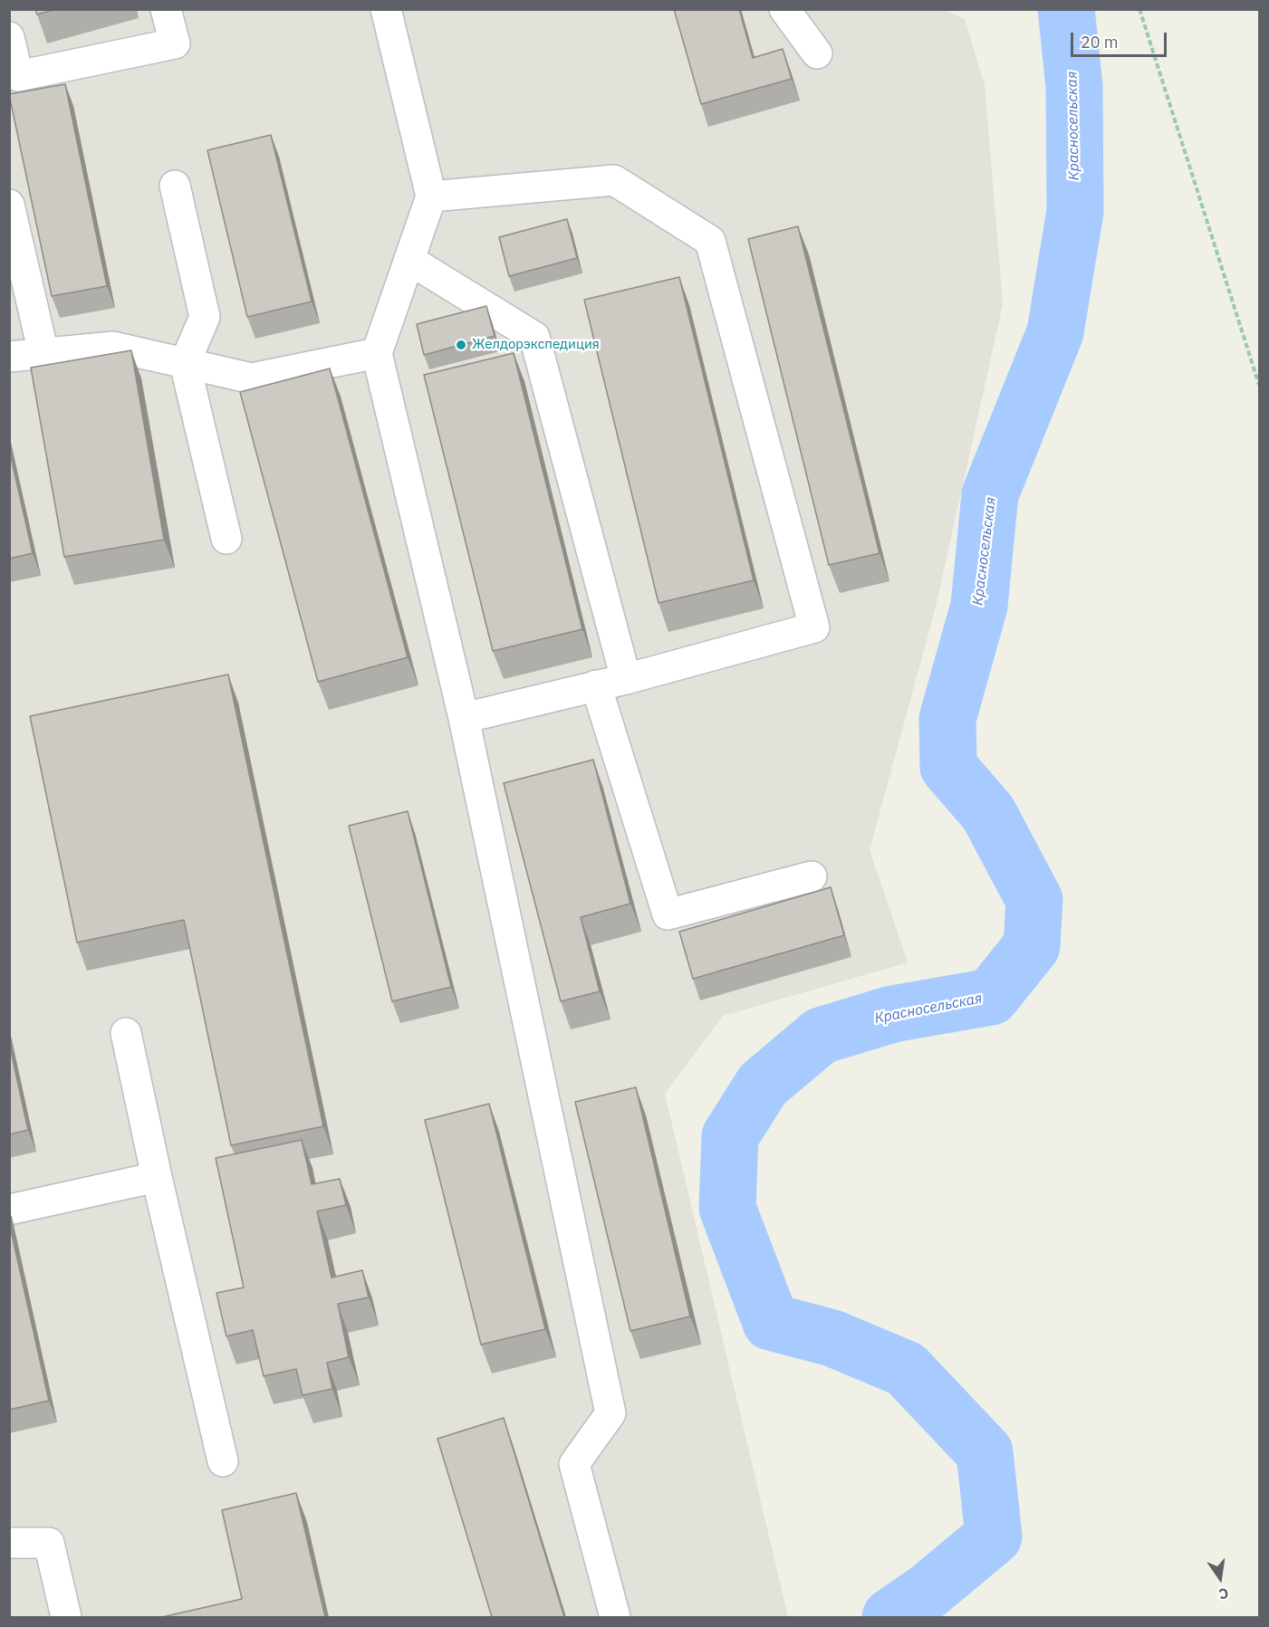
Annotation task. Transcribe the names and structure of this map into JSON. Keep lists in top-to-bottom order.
{
  "water": ["Красносельская"],
  "places": ["Желдорэкспедиция"],
  "scale_bar": "20 m",
  "north": "bottom"
}
